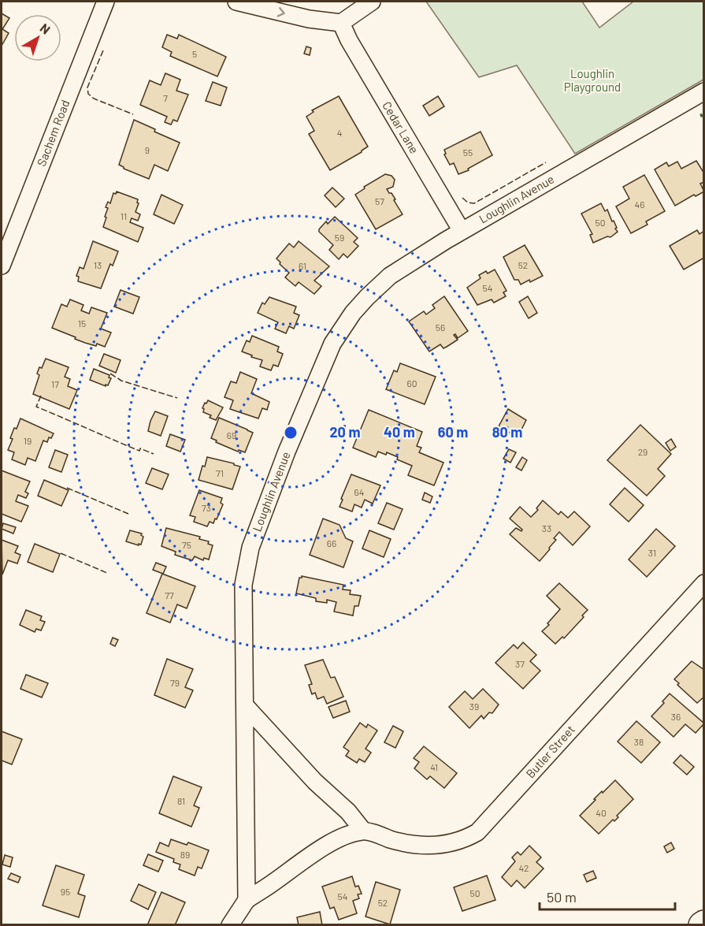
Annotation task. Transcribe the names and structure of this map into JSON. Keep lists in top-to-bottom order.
{
  "streets": {
    "street": [
      "Cedar Lane",
      "Sachem Road",
      "Loughlin Avenue",
      "Butler Street"
    ]
  },
  "crossings": [
    ["Cedar Lane", "Loughlin Avenue"]
  ],
  "parks": ["Loughlin Playground"],
  "house_numbers": [
    "5",
    "7",
    "4",
    "9",
    "55",
    "57",
    "46",
    "11",
    "50",
    "59",
    "13",
    "52",
    "61",
    "54",
    "15",
    "56",
    "60",
    "17",
    "69",
    "19",
    "29",
    "71",
    "64",
    "73",
    "33",
    "66",
    "75",
    "31",
    "77",
    "37",
    "79",
    "39",
    "36",
    "38",
    "41",
    "81",
    "40",
    "89",
    "42",
    "95",
    "50",
    "54",
    "52"
  ],
  "scale_bar": "50 m",
  "north": "top right",
  "rings": [
    "20 m",
    "40 m",
    "60 m",
    "80 m"
  ]
}
